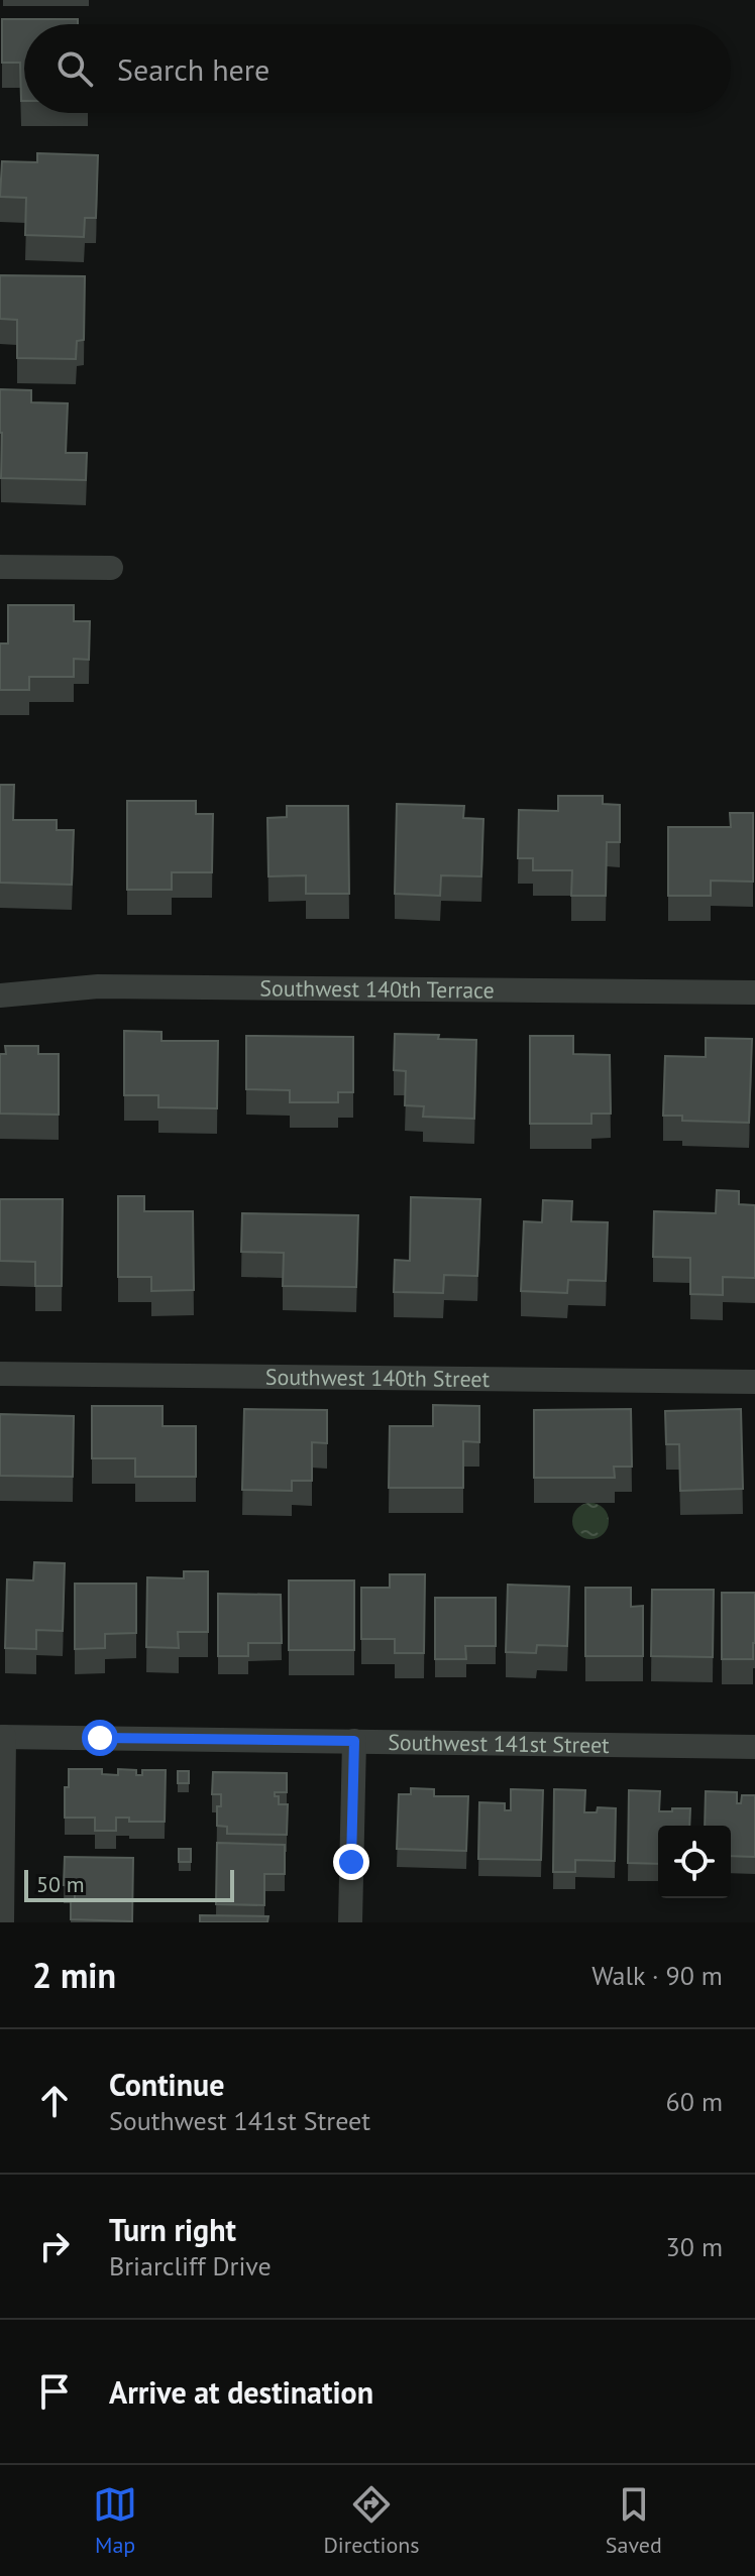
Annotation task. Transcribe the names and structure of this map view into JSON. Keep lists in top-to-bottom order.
{
  "streets": {
    "street": ["Southwest 140th Terrace", "Southwest 140th Street", "Southwest 141st Street"]
  },
  "scale_bar": "50 m",
  "page": {
    "search": "Search here",
    "scale": "50 m",
    "heading": ["2 min", "Walk · 90 m"],
    "list": [
      ["Continue", "Southwest 141st Street", "60 m"],
      ["Turn right", "Briarcliff Drive", "30 m"],
      "Arrive at destination"
    ],
    "nav": ["Map", "Directions", "Saved"]
  }
}
